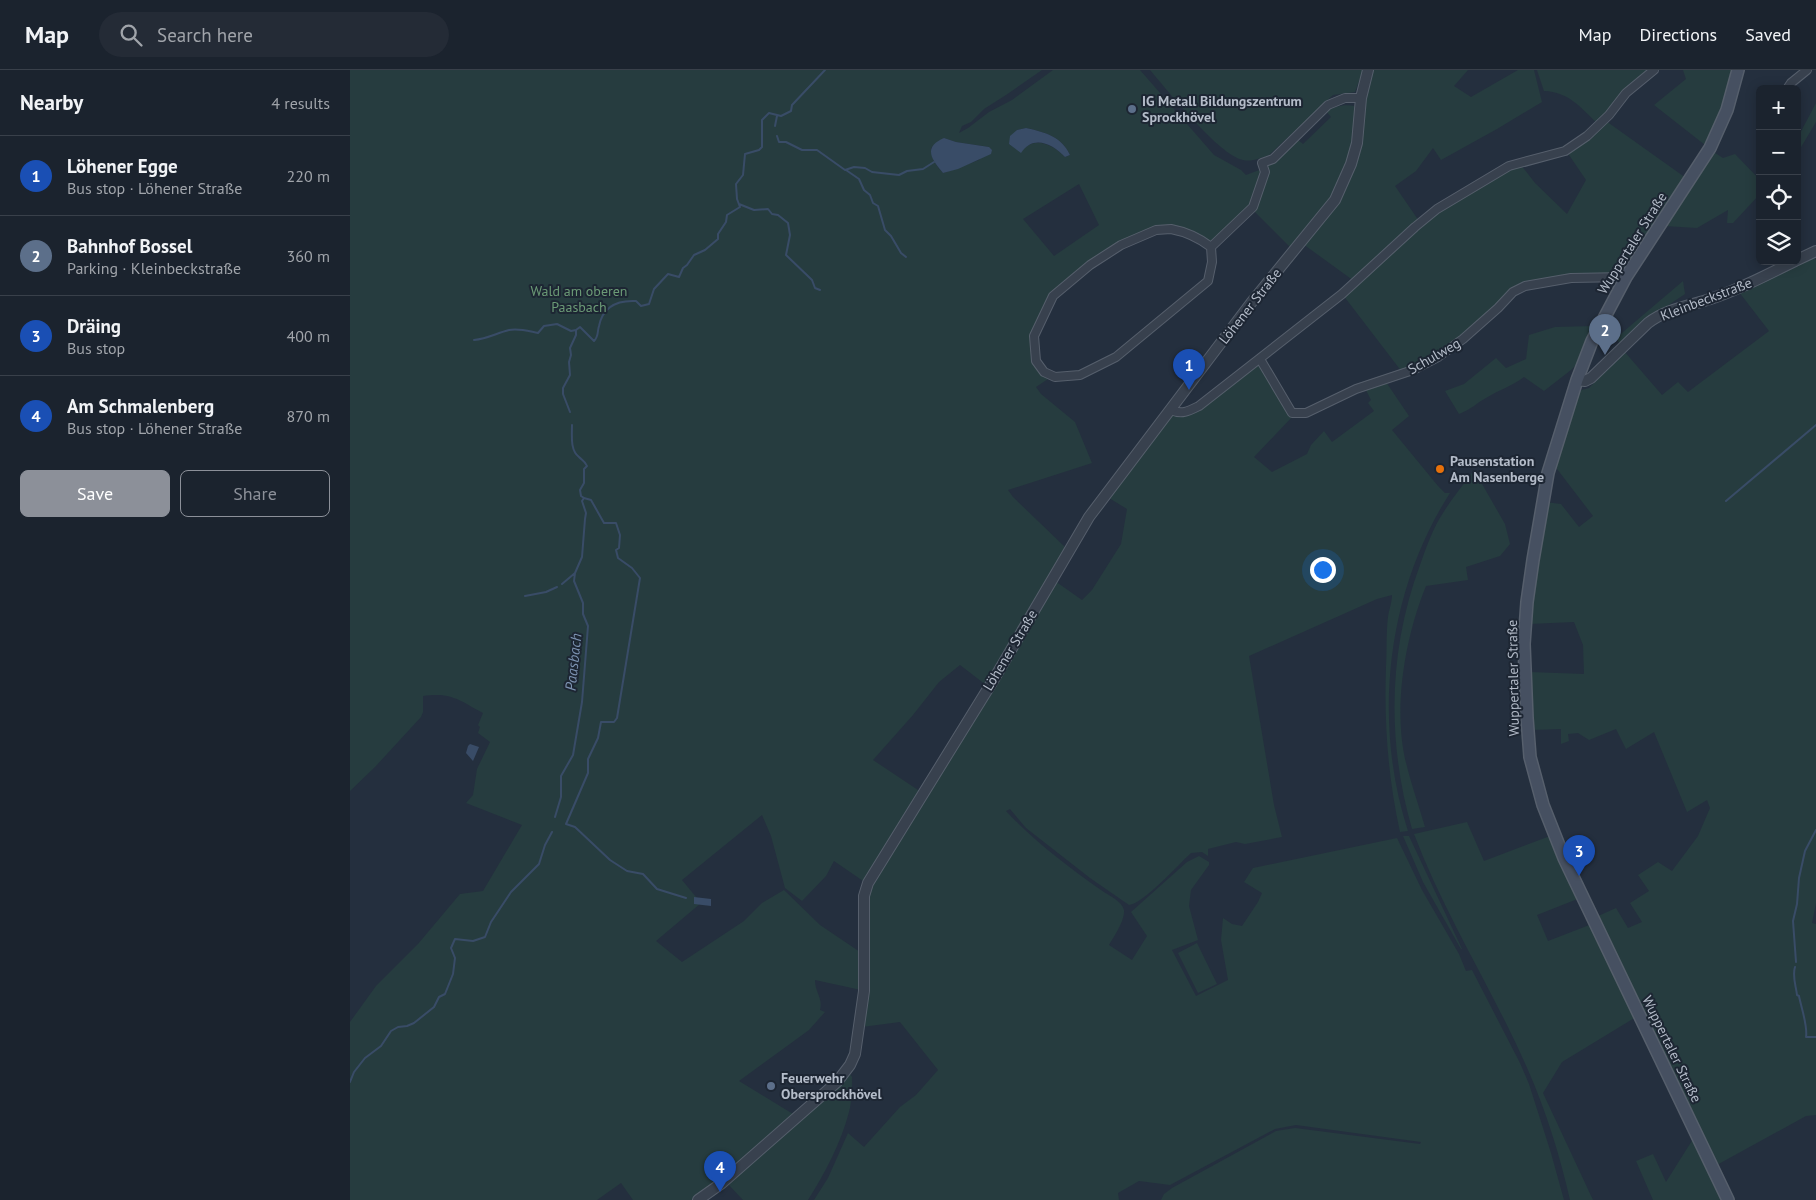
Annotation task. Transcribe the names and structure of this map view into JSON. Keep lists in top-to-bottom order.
{
  "streets": {
    "main road": ["Wuppertaler Straße"],
    "street": ["Kleinbeckstraße", "Löhener Straße", "Schulweg"]
  },
  "crossings": [
    ["Wuppertaler Straße", "Kleinbeckstraße"],
    ["Wuppertaler Straße", "Schulweg"]
  ],
  "water": ["Paasbach"],
  "parks": ["Wald am oberen Paasbach"],
  "places": ["IG Metall Bildungszentrum Sprockhövel", "Pausenstation Am Nasenberge", "Feuerwehr Obersprockhövel"],
  "page": {
    "header": "Map",
    "search": "Search here",
    "nav": ["Map", "Directions", "Saved"],
    "heading": ["Nearby", "4 results"],
    "map_buttons": ["+", "−"],
    "list": [
      {
        "mark": "1",
        "name": "Löhener Egge",
        "note": "Bus stop · Löhener Straße",
        "value": "220 m"
      },
      {
        "mark": "2",
        "name": "Bahnhof Bossel",
        "note": "Parking · Kleinbeckstraße",
        "value": "360 m"
      },
      {
        "mark": "3",
        "name": "Dräing",
        "note": "Bus stop",
        "value": "400 m"
      },
      {
        "mark": "4",
        "name": "Am Schmalenberg",
        "note": "Bus stop · Löhener Straße",
        "value": "870 m"
      }
    ],
    "pins": [
      "2",
      "1",
      "3",
      "4"
    ],
    "buttons": ["Save", "Share"]
  }
}
